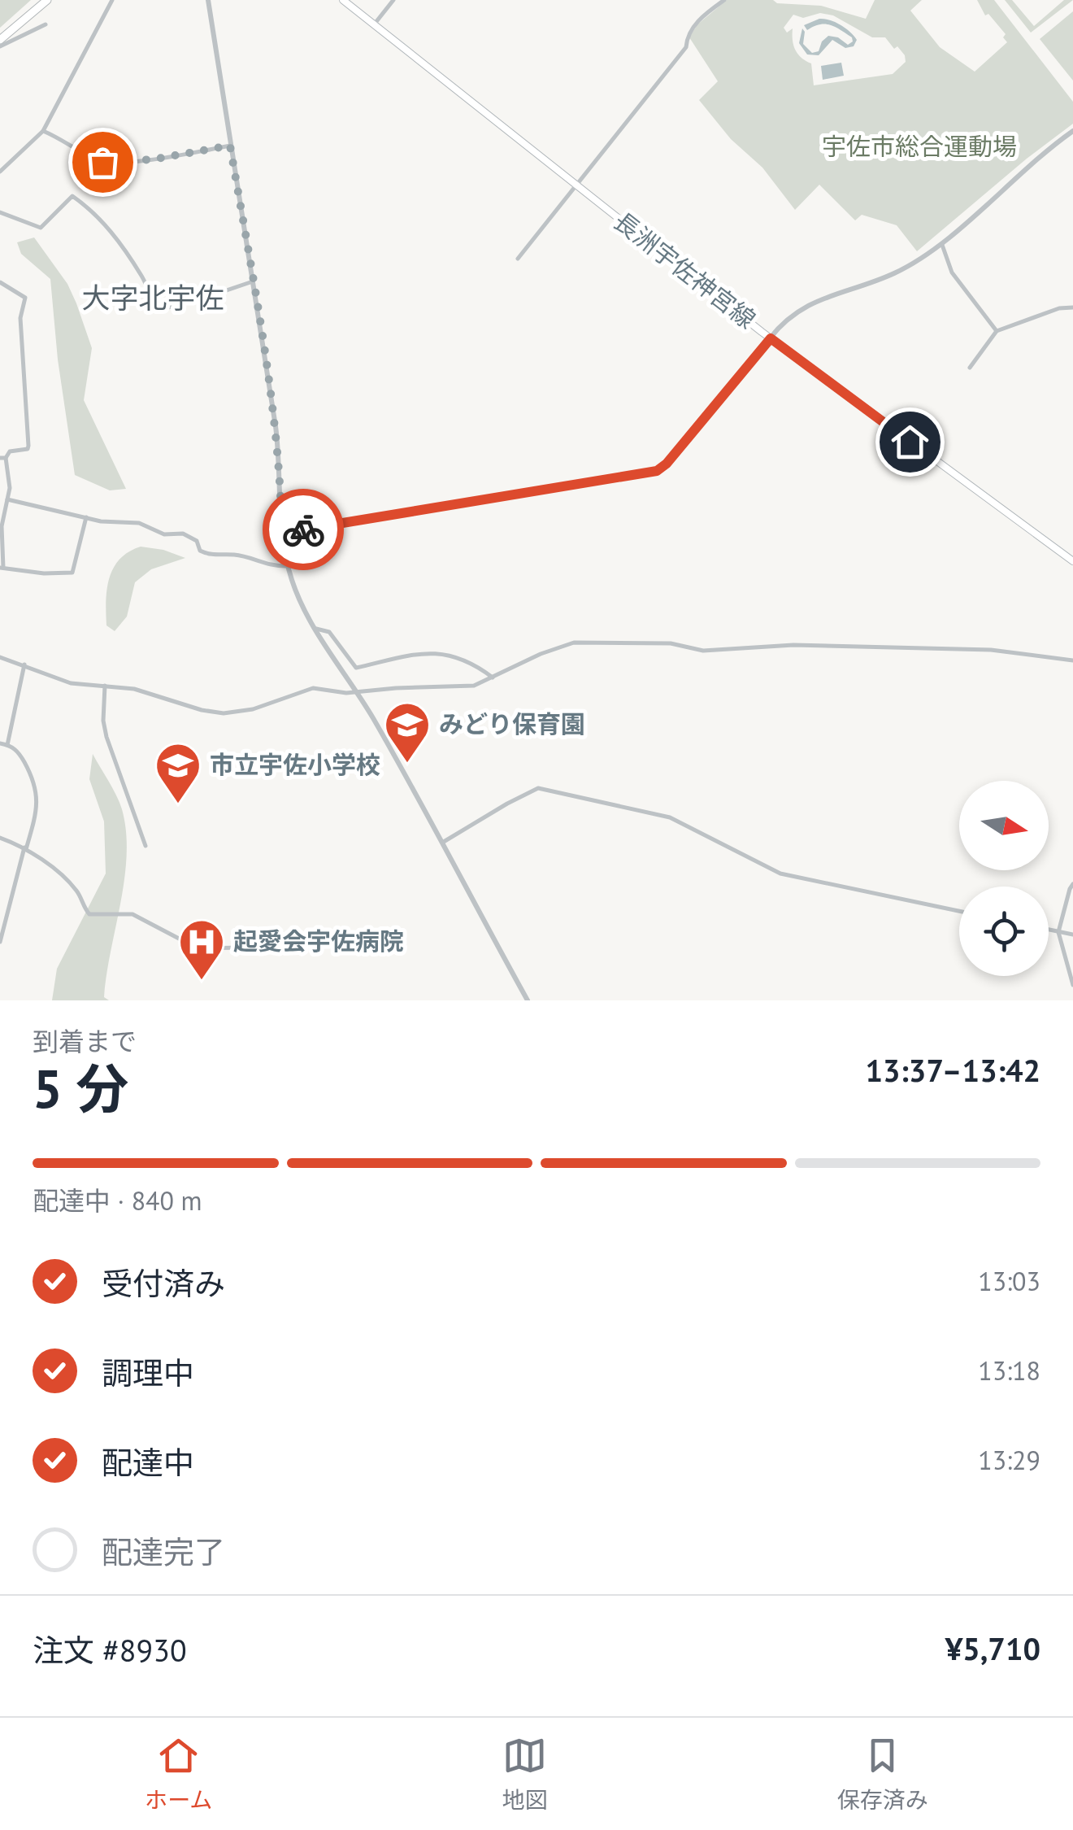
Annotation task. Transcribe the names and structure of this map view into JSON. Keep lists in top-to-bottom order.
{
  "streets": {
    "main road": ["長洲宇佐神宮線"]
  },
  "districts": ["大字北宇佐"],
  "parks": ["宇佐市総合運動場"],
  "places": {
    "school or university": ["みどり保育園", "市立宇佐小学校"],
    "hospital": ["起愛会宇佐病院"]
  },
  "north": "right",
  "page": {
    "heading": ["5 分", "到着まで", "13:37–13:42"],
    "panel": ["注文 #8930", "¥5,710"],
    "bar": "配達中 · 840 m",
    "list": [
      ["受付済み", "13:03"],
      ["調理中", "13:18"],
      ["配達中", "13:29"],
      "配達完了"
    ],
    "tabs": ["ホーム", "地図", "保存済み"]
  }
}
